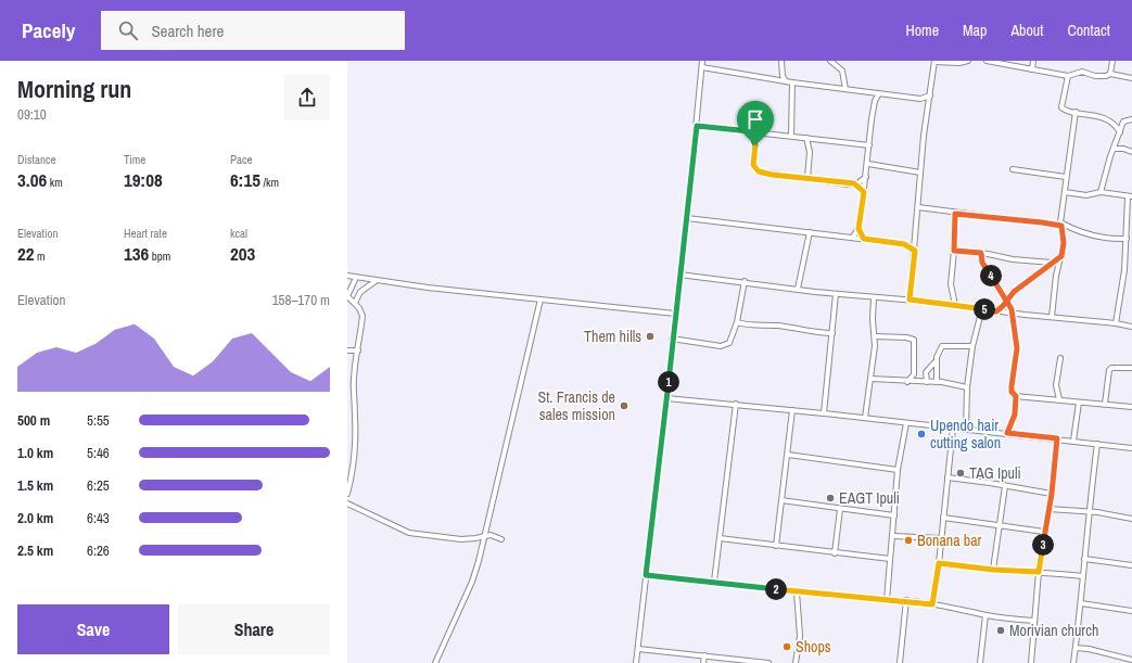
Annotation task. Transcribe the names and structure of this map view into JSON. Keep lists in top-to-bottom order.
{
  "places": [
    "Them hills",
    "St. Francis de sales mission",
    "Upendo hair cutting salon",
    "TAG Ipuli",
    "EAGT Ipuli",
    "Bonana bar",
    "Morivian church",
    "Shops"
  ],
  "page": {
    "header": "Pacely",
    "search": "Search here",
    "nav": [
      "Home",
      "Map",
      "About",
      "Contact"
    ],
    "heading": ["Morning run", "09:10"],
    "stats": [
      ["Distance", "3.06 km"],
      ["Time", "19:08"],
      ["Pace", "6:15 /km"],
      ["Elevation", "22 m"],
      ["Heart rate", "136 bpm"],
      ["kcal", "203"]
    ],
    "pins": [
      "4",
      "5",
      "1",
      "3",
      "2"
    ],
    "chart": ["Elevation", "158–170 m"],
    "list": [
      {
        "name": "500 m",
        "note": "5:55"
      },
      {
        "name": "1.0 km",
        "note": "5:46"
      },
      {
        "name": "1.5 km",
        "note": "6:25"
      },
      {
        "name": "2.0 km",
        "note": "6:43"
      },
      {
        "name": "2.5 km",
        "note": "6:26"
      }
    ],
    "buttons": ["Save", "Share"]
  }
}
